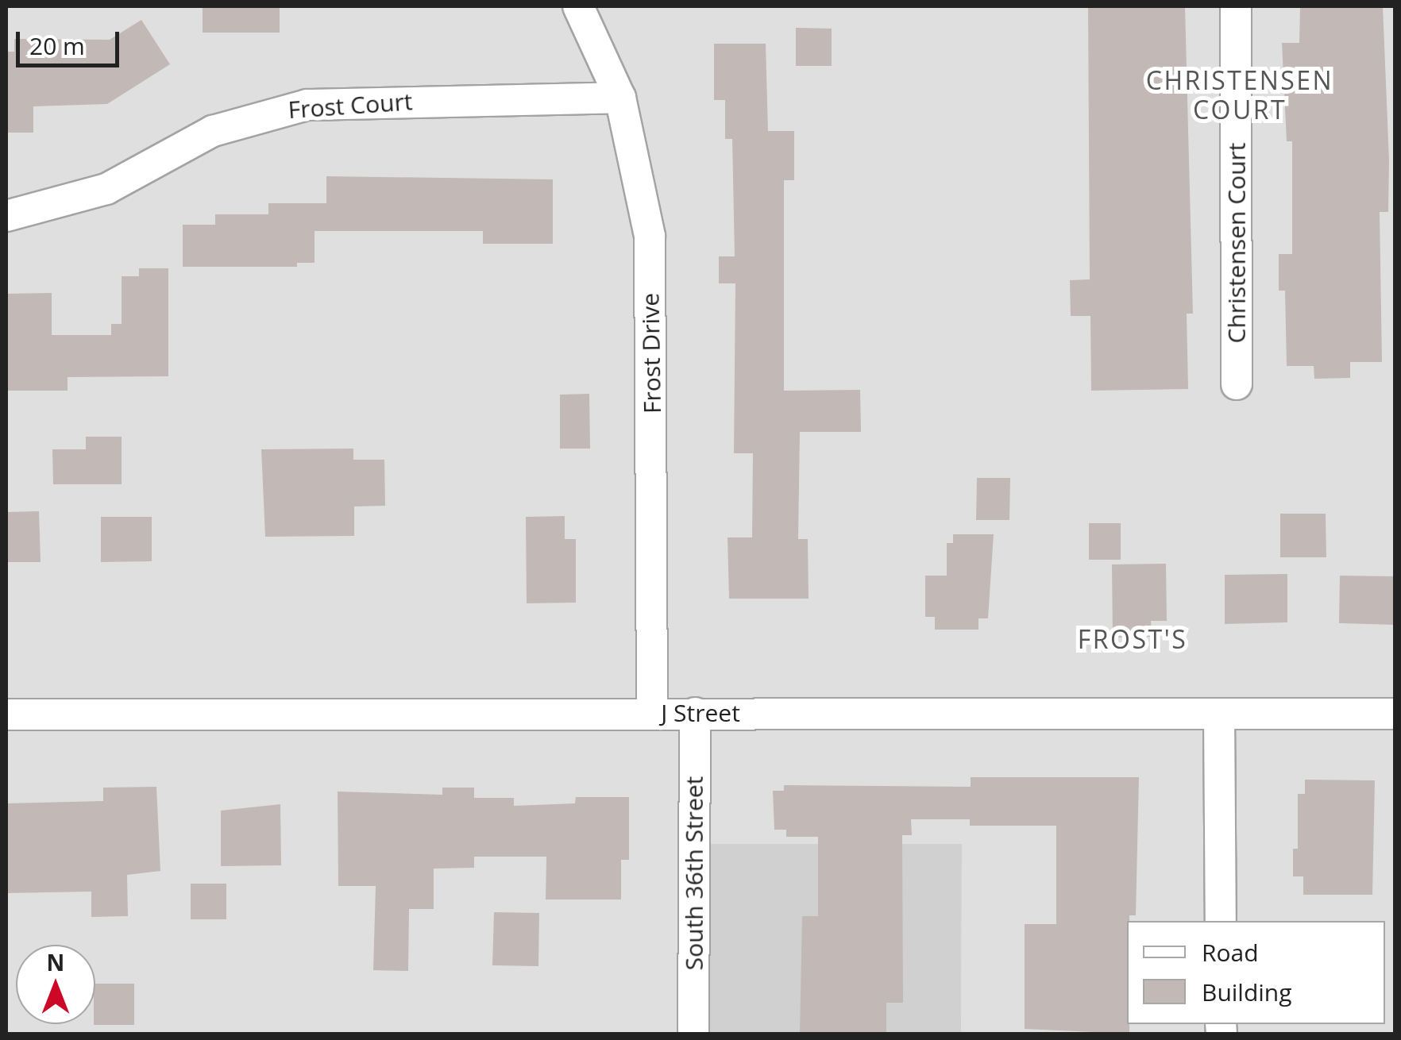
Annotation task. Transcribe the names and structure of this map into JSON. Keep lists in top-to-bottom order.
{
  "streets": {
    "street": [
      "Frost Court",
      "Christensen Court",
      "Frost Drive",
      "J Street",
      "South 36th Street"
    ]
  },
  "crossings": [
    ["Frost Court", "Frost Drive"],
    ["Frost Drive", "J Street"],
    ["J Street", "South 36th Street"]
  ],
  "districts": ["CHRISTENSEN COURT", "FROST'S"],
  "legend": ["Road", "Building"],
  "scale_bar": "20 m",
  "north": "top"
}
